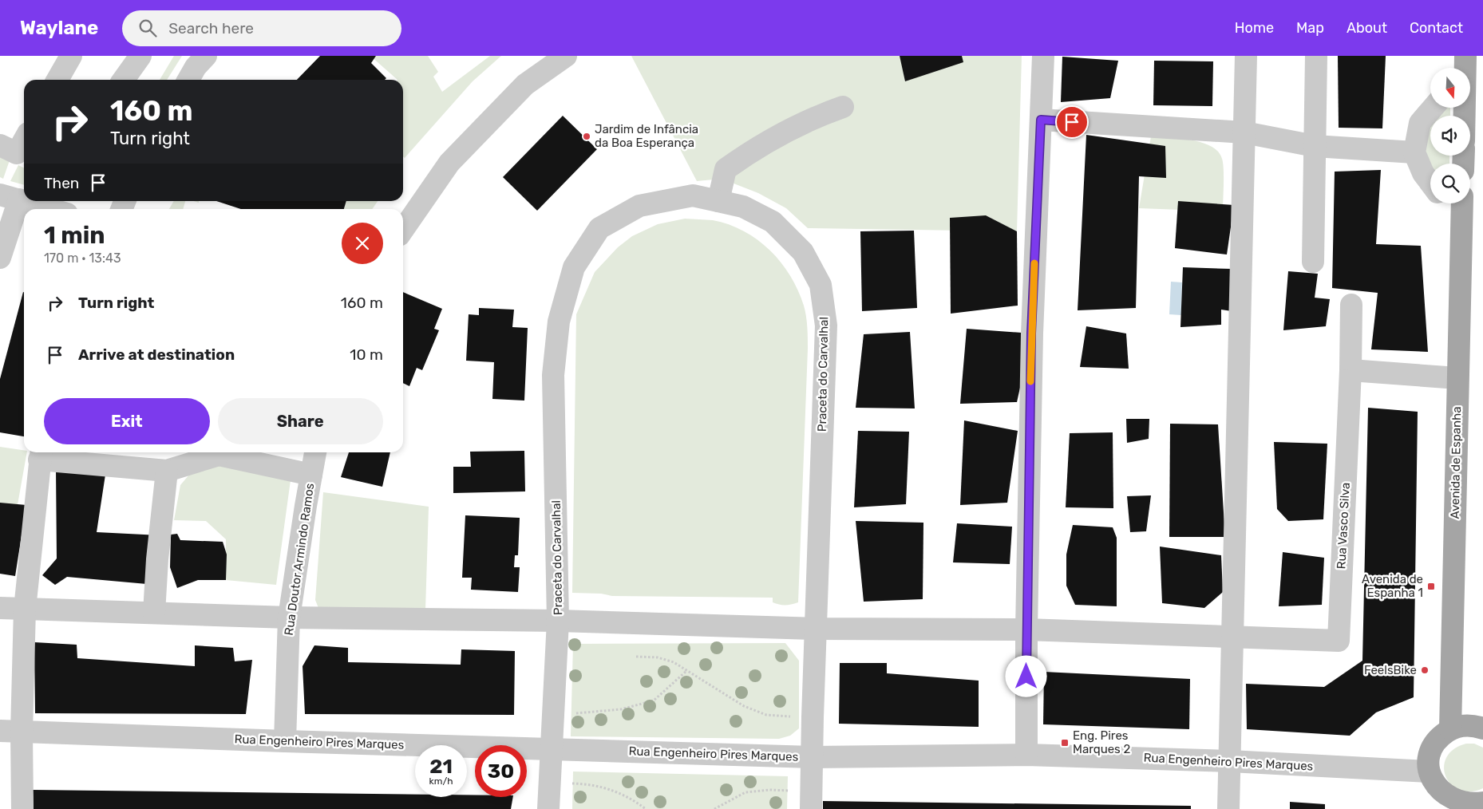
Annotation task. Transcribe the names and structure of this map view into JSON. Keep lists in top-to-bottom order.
{
  "streets": {
    "main road": ["Avenida de Espanha"],
    "street": [
      "Praceta do Carvalhal",
      "Rua Vasco Silva",
      "Rua Doutor Armindo Ramos",
      "Rua Engenheiro Pires Marques"
    ]
  },
  "crossings": [
    ["Praceta do Carvalhal", "Rua Engenheiro Pires Marques"],
    ["Rua Doutor Armindo Ramos", "Rua Engenheiro Pires Marques"]
  ],
  "places": {
    "other": ["Jardim de Infância da Boa Esperança", "FeelsBike"],
    "transit": ["Avenida de Espanha 1", "Eng. Pires Marques 2"]
  },
  "north": "bottom",
  "page": {
    "header": "Waylane",
    "search": "Search here",
    "nav": [
      "Home",
      "Map",
      "About",
      "Contact"
    ],
    "turn": ["160 m", "Turn right"],
    "then": "Then",
    "heading": ["1 min", "170 m · 13:43"],
    "list": [
      {
        "name": "Turn right",
        "value": "160 m"
      },
      {
        "name": "Arrive at destination",
        "value": "10 m"
      }
    ],
    "buttons": ["Exit", "Share"],
    "speed": "21 km/h",
    "limit": "30"
  }
}
